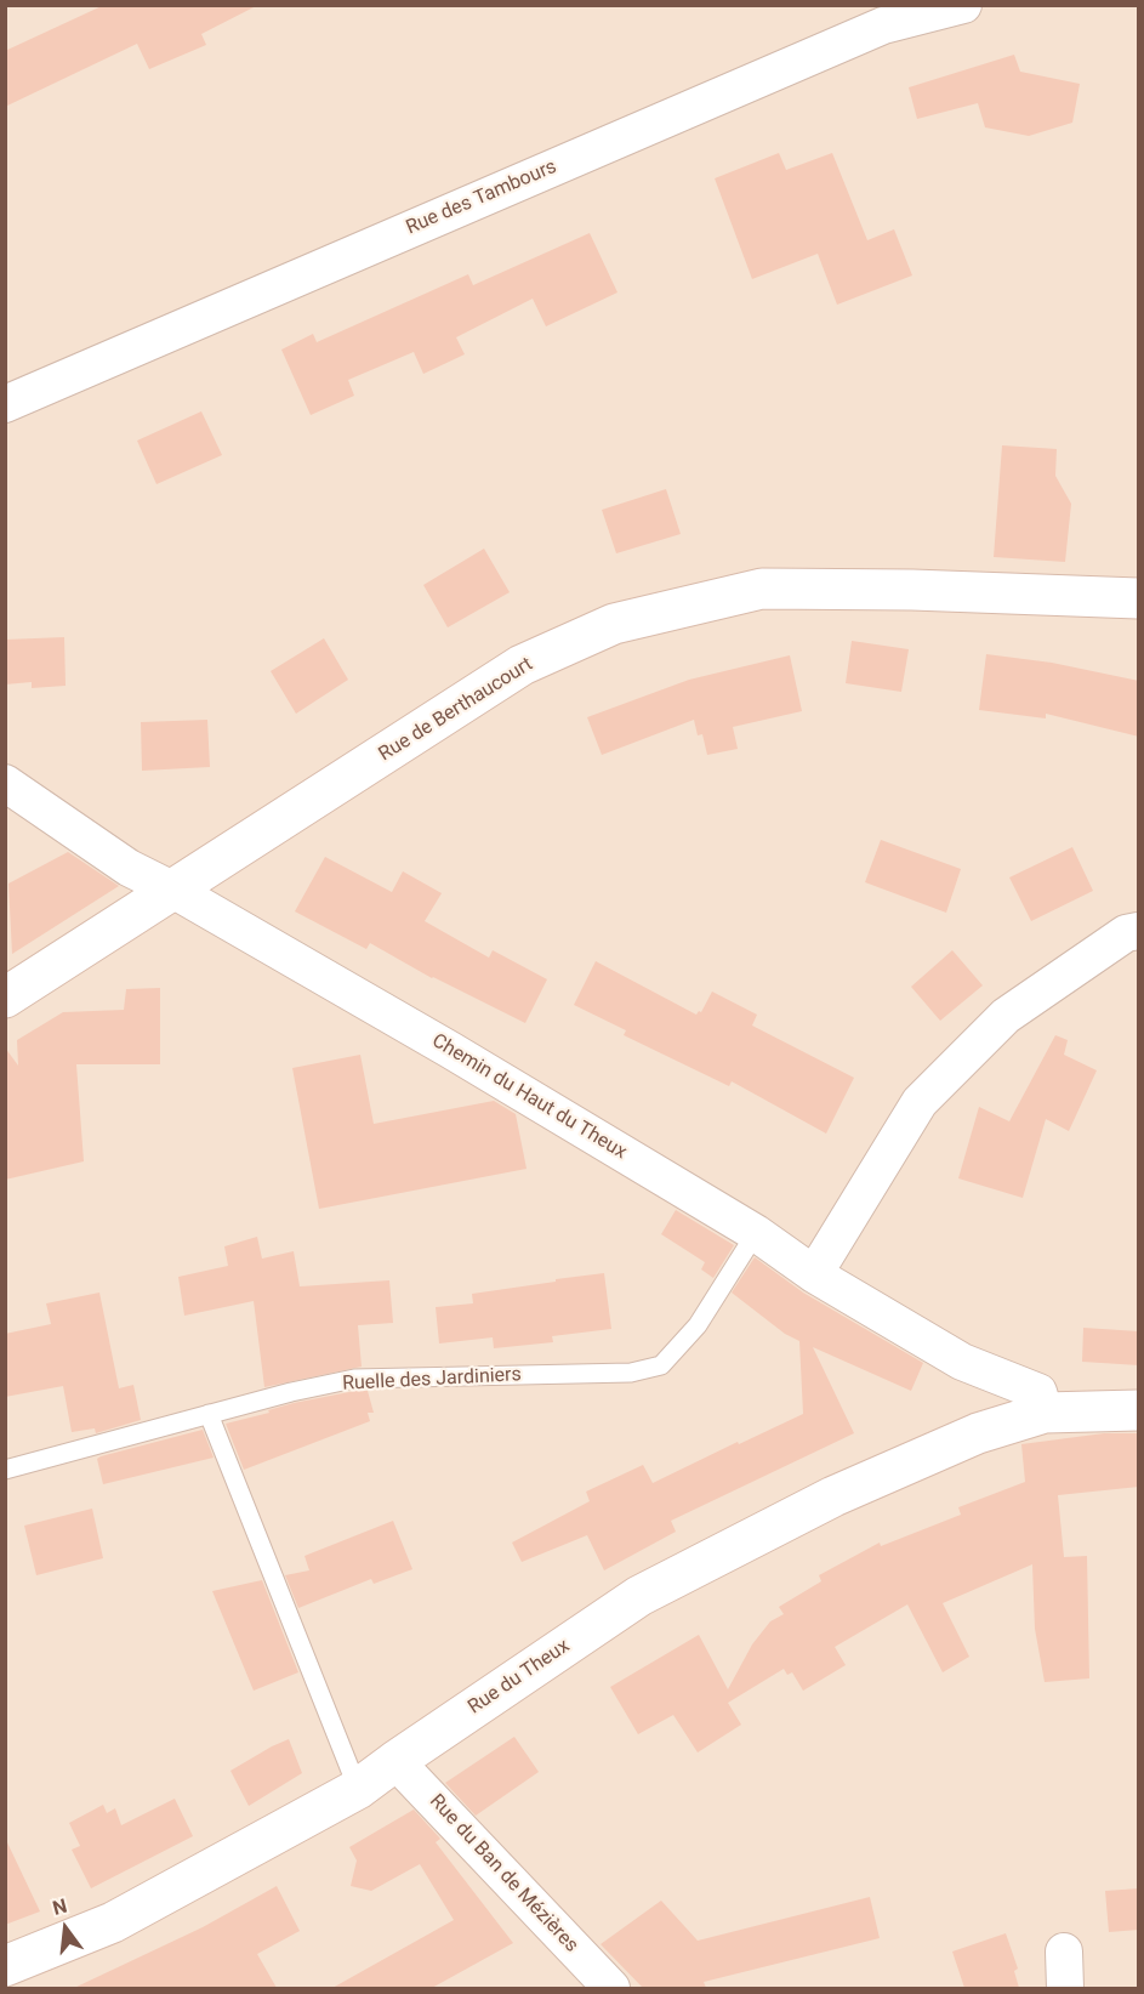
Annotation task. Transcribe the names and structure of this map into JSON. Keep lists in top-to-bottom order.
{
  "streets": {
    "main road": ["Rue de Berthaucourt", "Rue du Theux"],
    "street": ["Rue des Tambours", "Chemin du Haut du Theux", "Rue du Ban de Mézières"],
    "lane": ["Ruelle des Jardiniers"]
  },
  "crossings": [
    ["Rue de Berthaucourt", "Chemin du Haut du Theux"],
    ["Chemin du Haut du Theux", "Ruelle des Jardiniers"],
    ["Chemin du Haut du Theux", "Rue du Theux"],
    ["Rue du Theux", "Rue du Ban de Mézières"]
  ],
  "north": "top"
}
